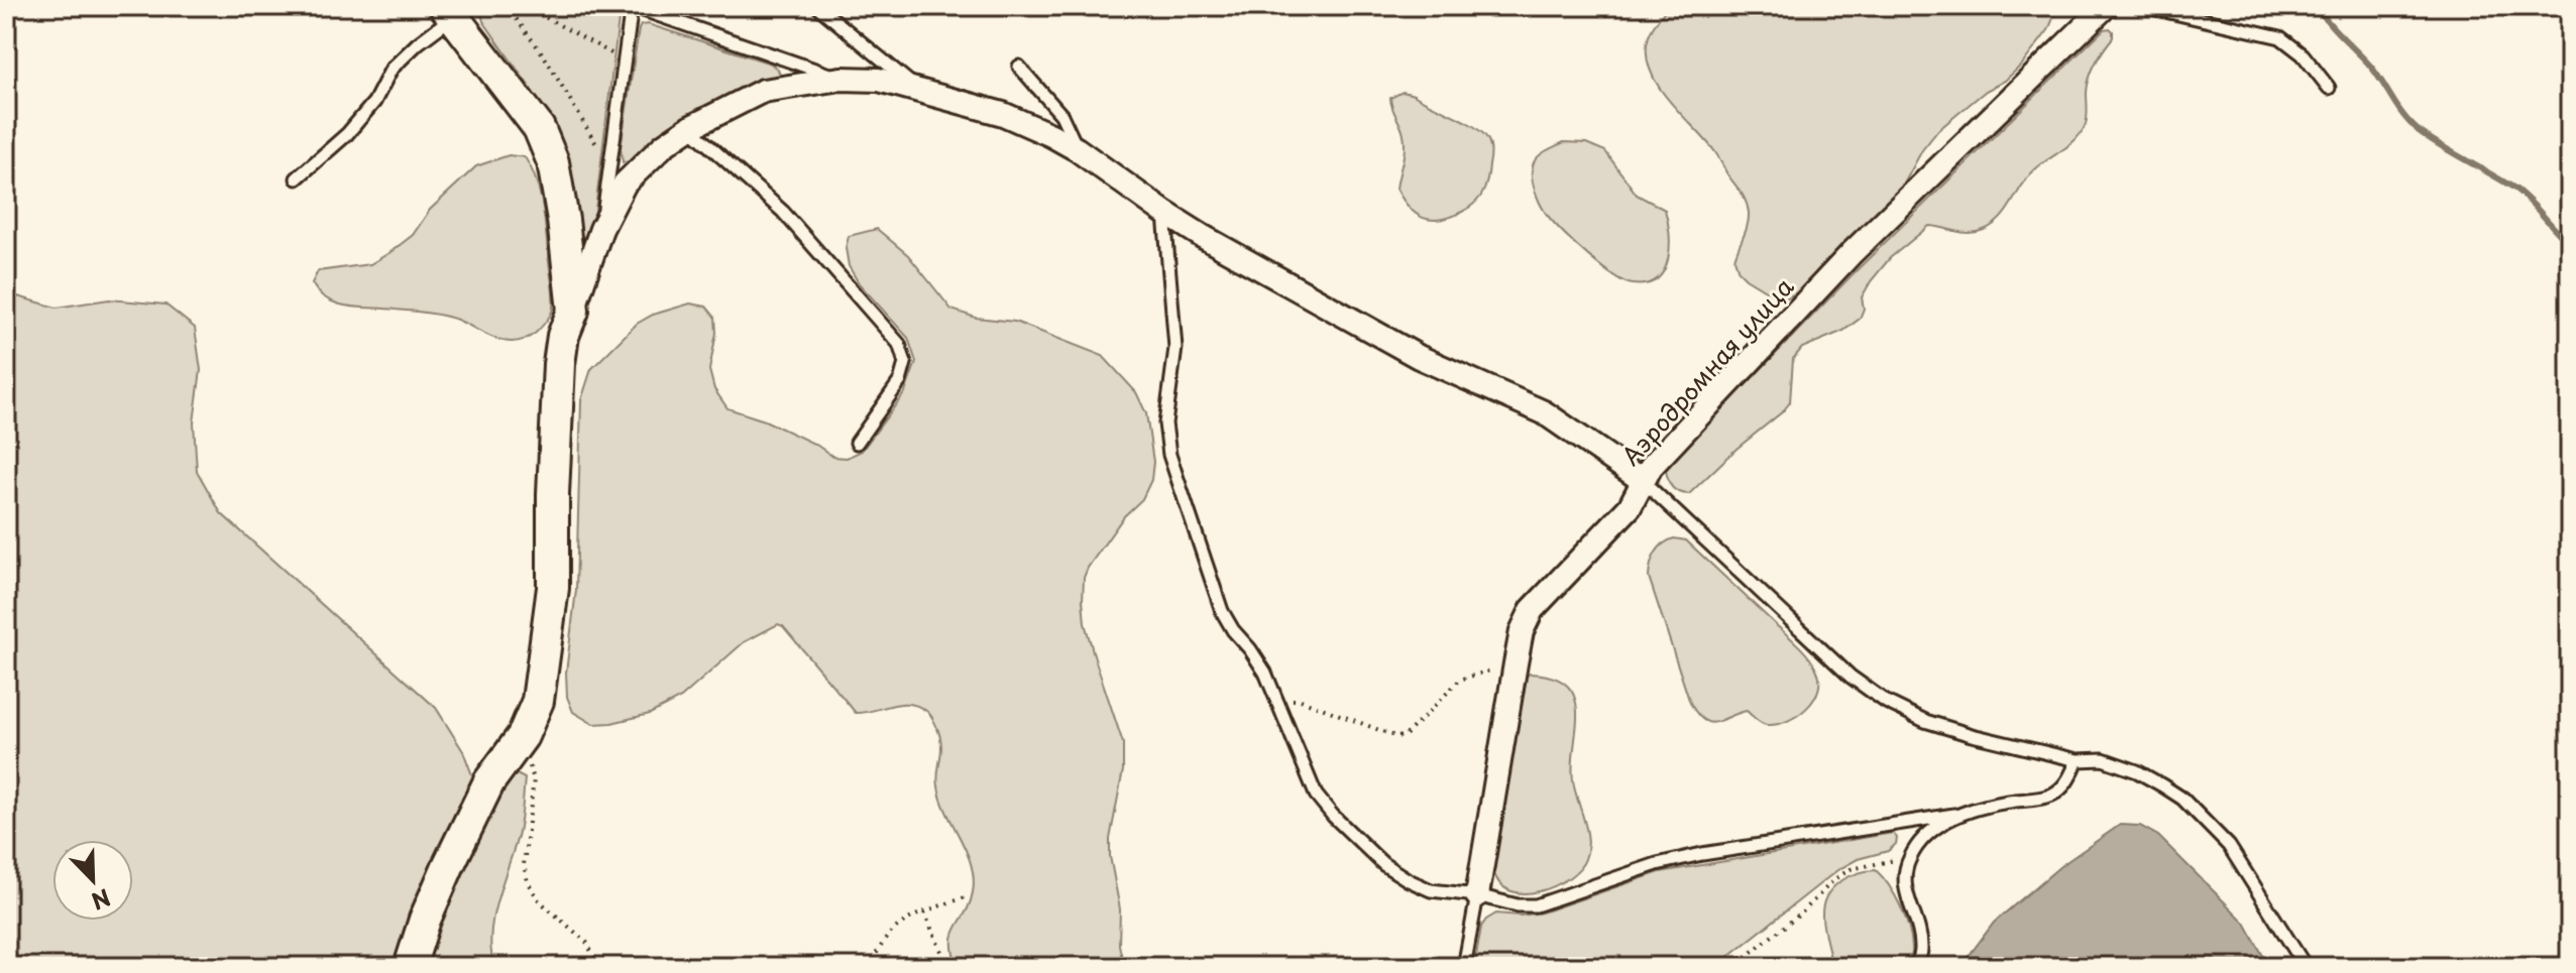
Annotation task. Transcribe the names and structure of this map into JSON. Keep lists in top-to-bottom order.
{
  "streets": {
    "street": ["Аэродромная улица"]
  },
  "north": "bottom right"
}
